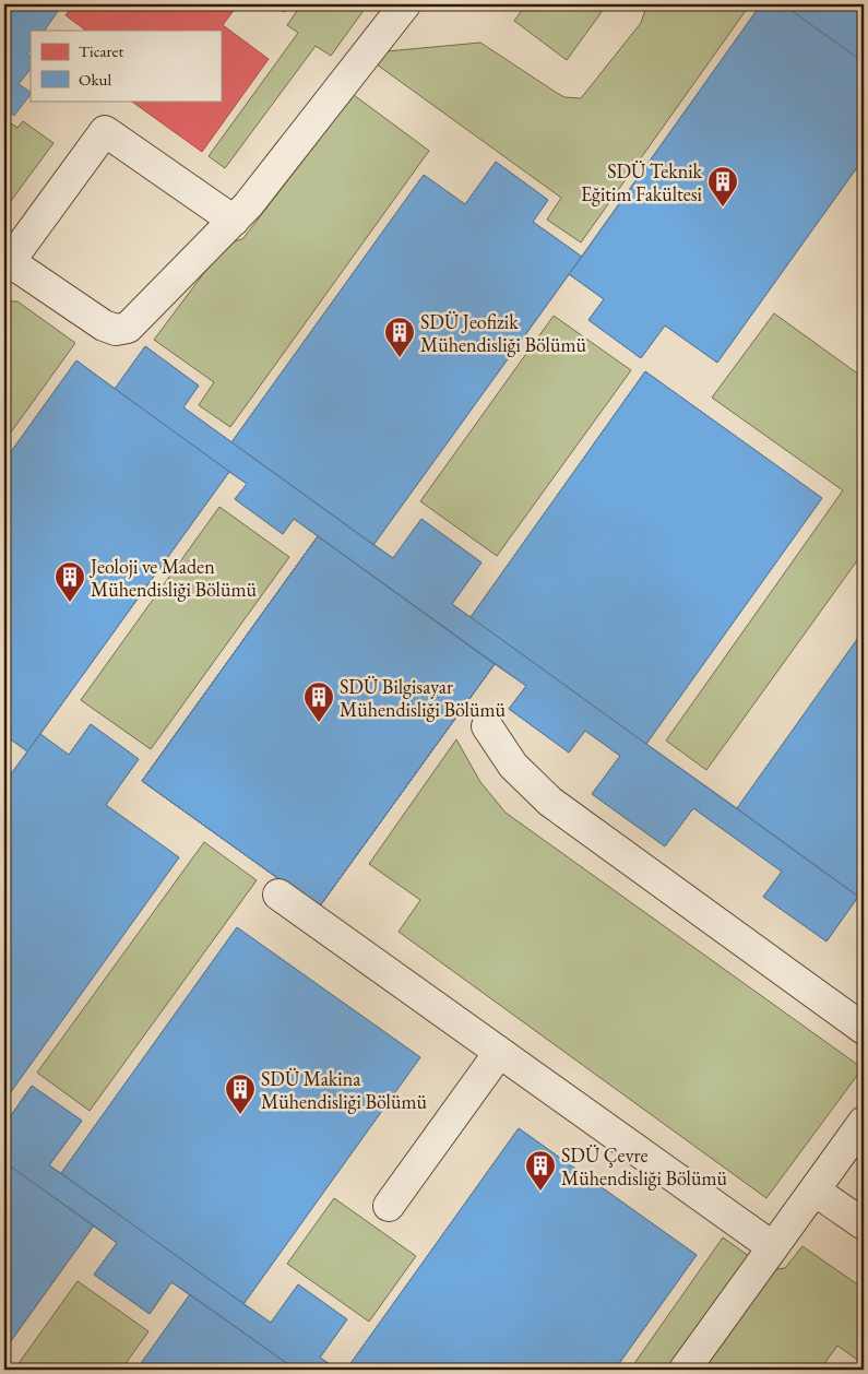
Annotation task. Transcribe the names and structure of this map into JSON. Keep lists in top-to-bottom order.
{
  "places": {
    "building": [
      "SDÜ Teknik Eğitim Fakültesi",
      "SDÜ Jeofizik Mühendisliği Bölümü",
      "Jeoloji ve Maden Mühendisliği Bölümü",
      "SDÜ Bilgisayar Mühendisliği Bölümü",
      "SDÜ Makina Mühendisliği Bölümü",
      "SDÜ Çevre Mühendisliği Bölümü"
    ]
  },
  "legend": ["Ticaret", "Okul"]
}
